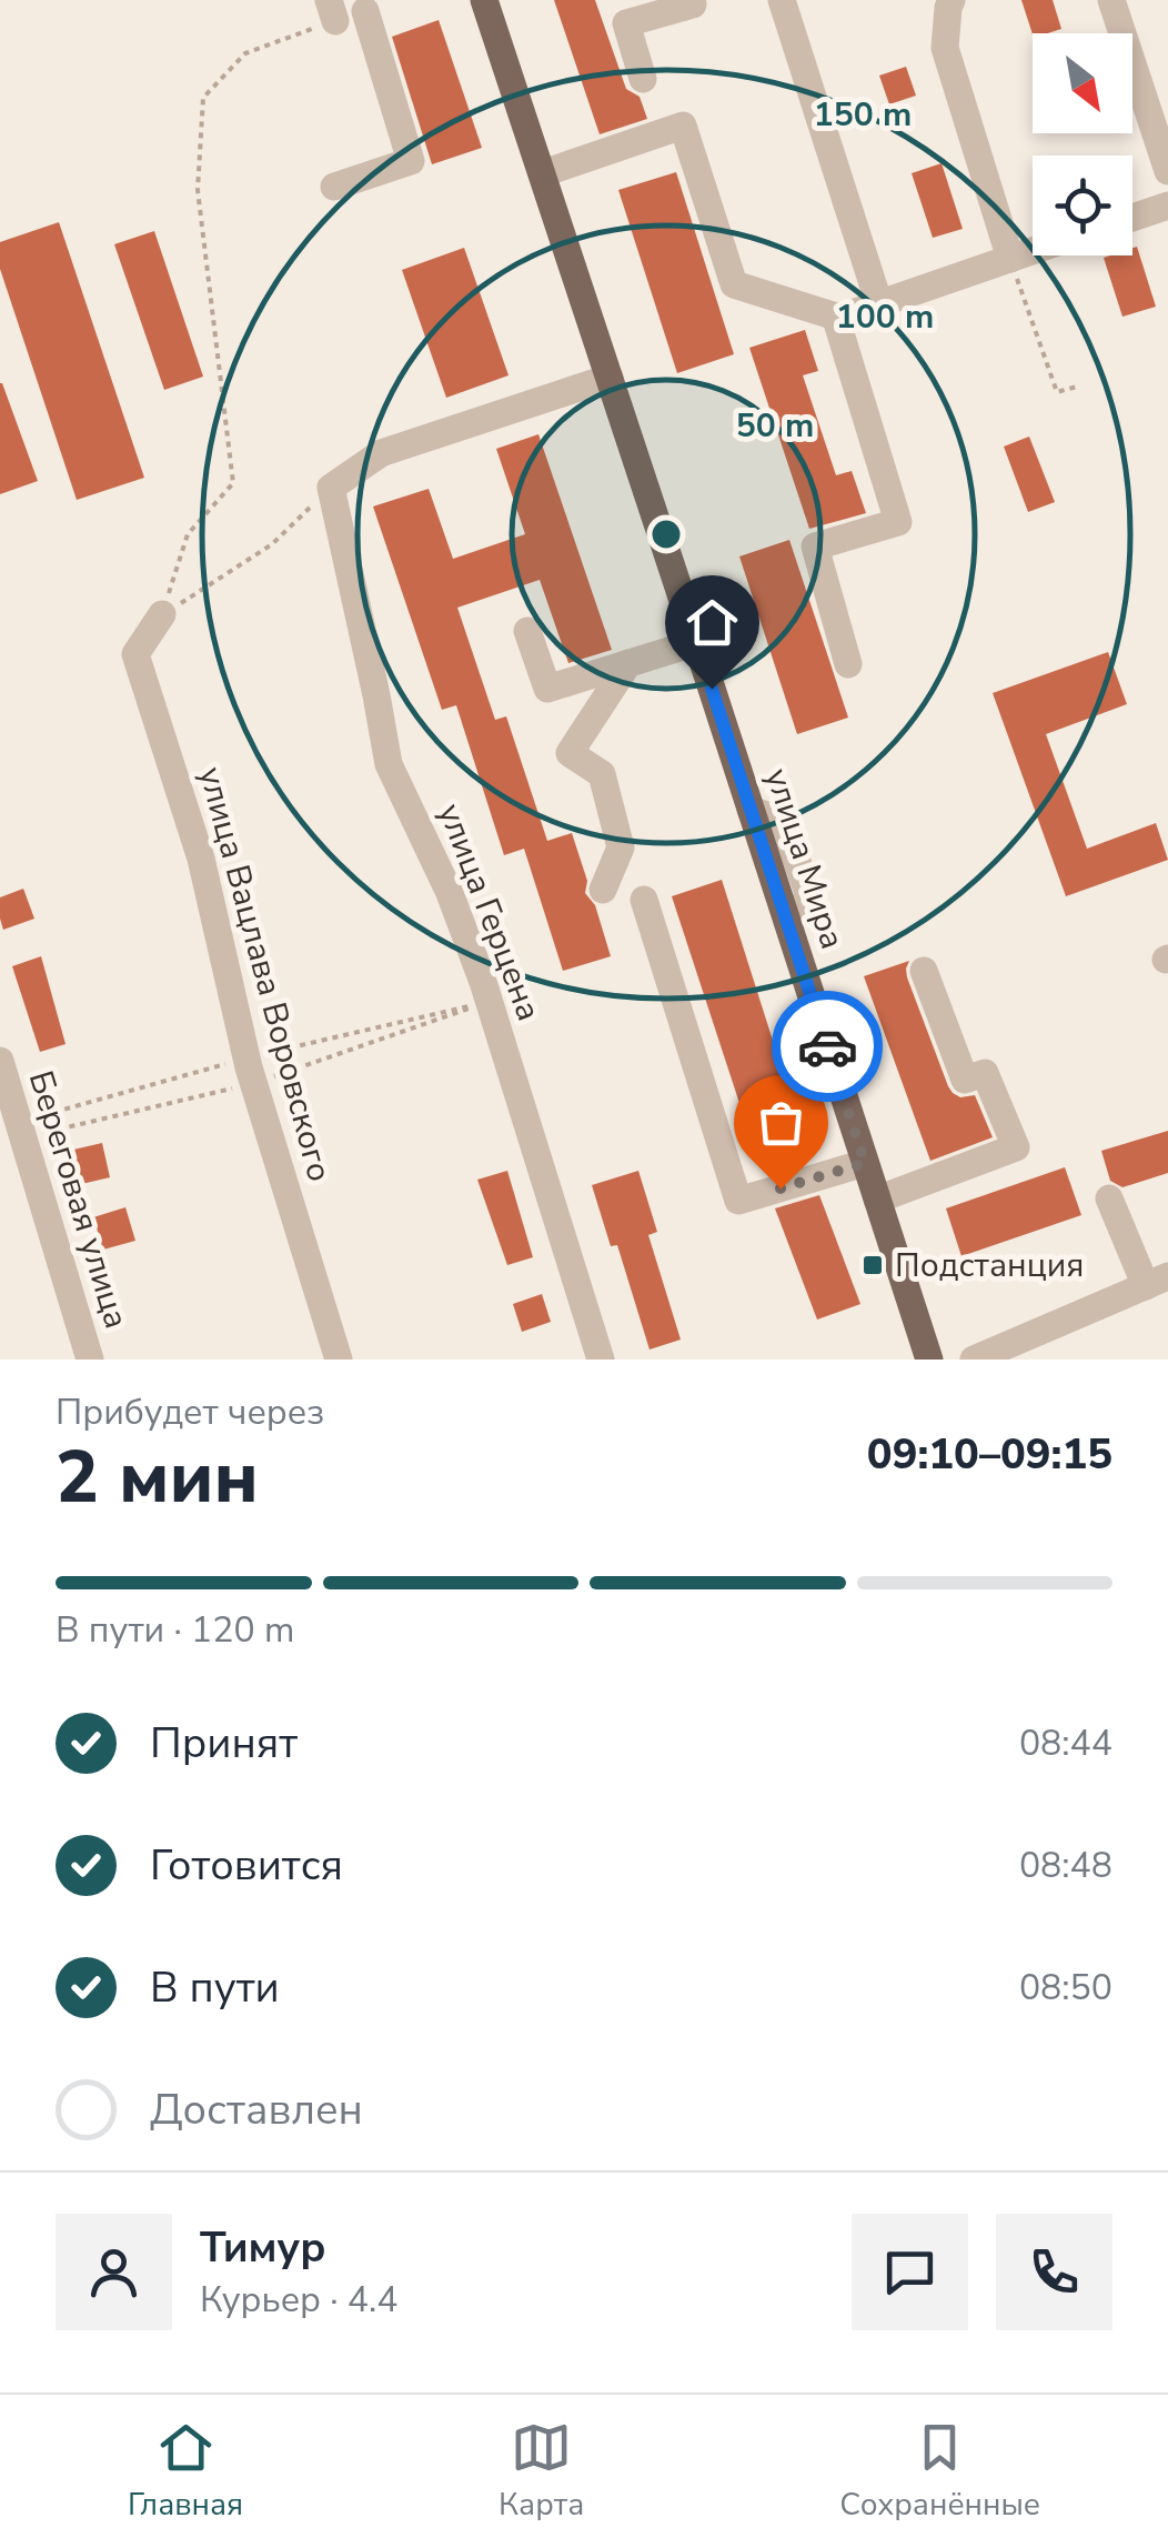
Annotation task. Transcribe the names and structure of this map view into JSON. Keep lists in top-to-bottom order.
{
  "streets": {
    "main road": ["улица Мира"],
    "street": ["улица Герцена", "улица Вацлава Воровского", "Береговая улица"]
  },
  "places": {
    "transit": ["Подстанция"]
  },
  "north": "bottom right",
  "page": {
    "heading": ["2 мин", "Прибудет через", "09:10–09:15"],
    "panel": ["Тимур", "Курьер · 4.4"],
    "bar": "В пути · 120 m",
    "list": [
      ["Принят", "08:44"],
      ["Готовится", "08:48"],
      ["В пути", "08:50"],
      "Доставлен"
    ],
    "tabs": ["Главная", "Карта", "Сохранённые"]
  },
  "rings": ["150 m", "100 m", "50 m"]
}
